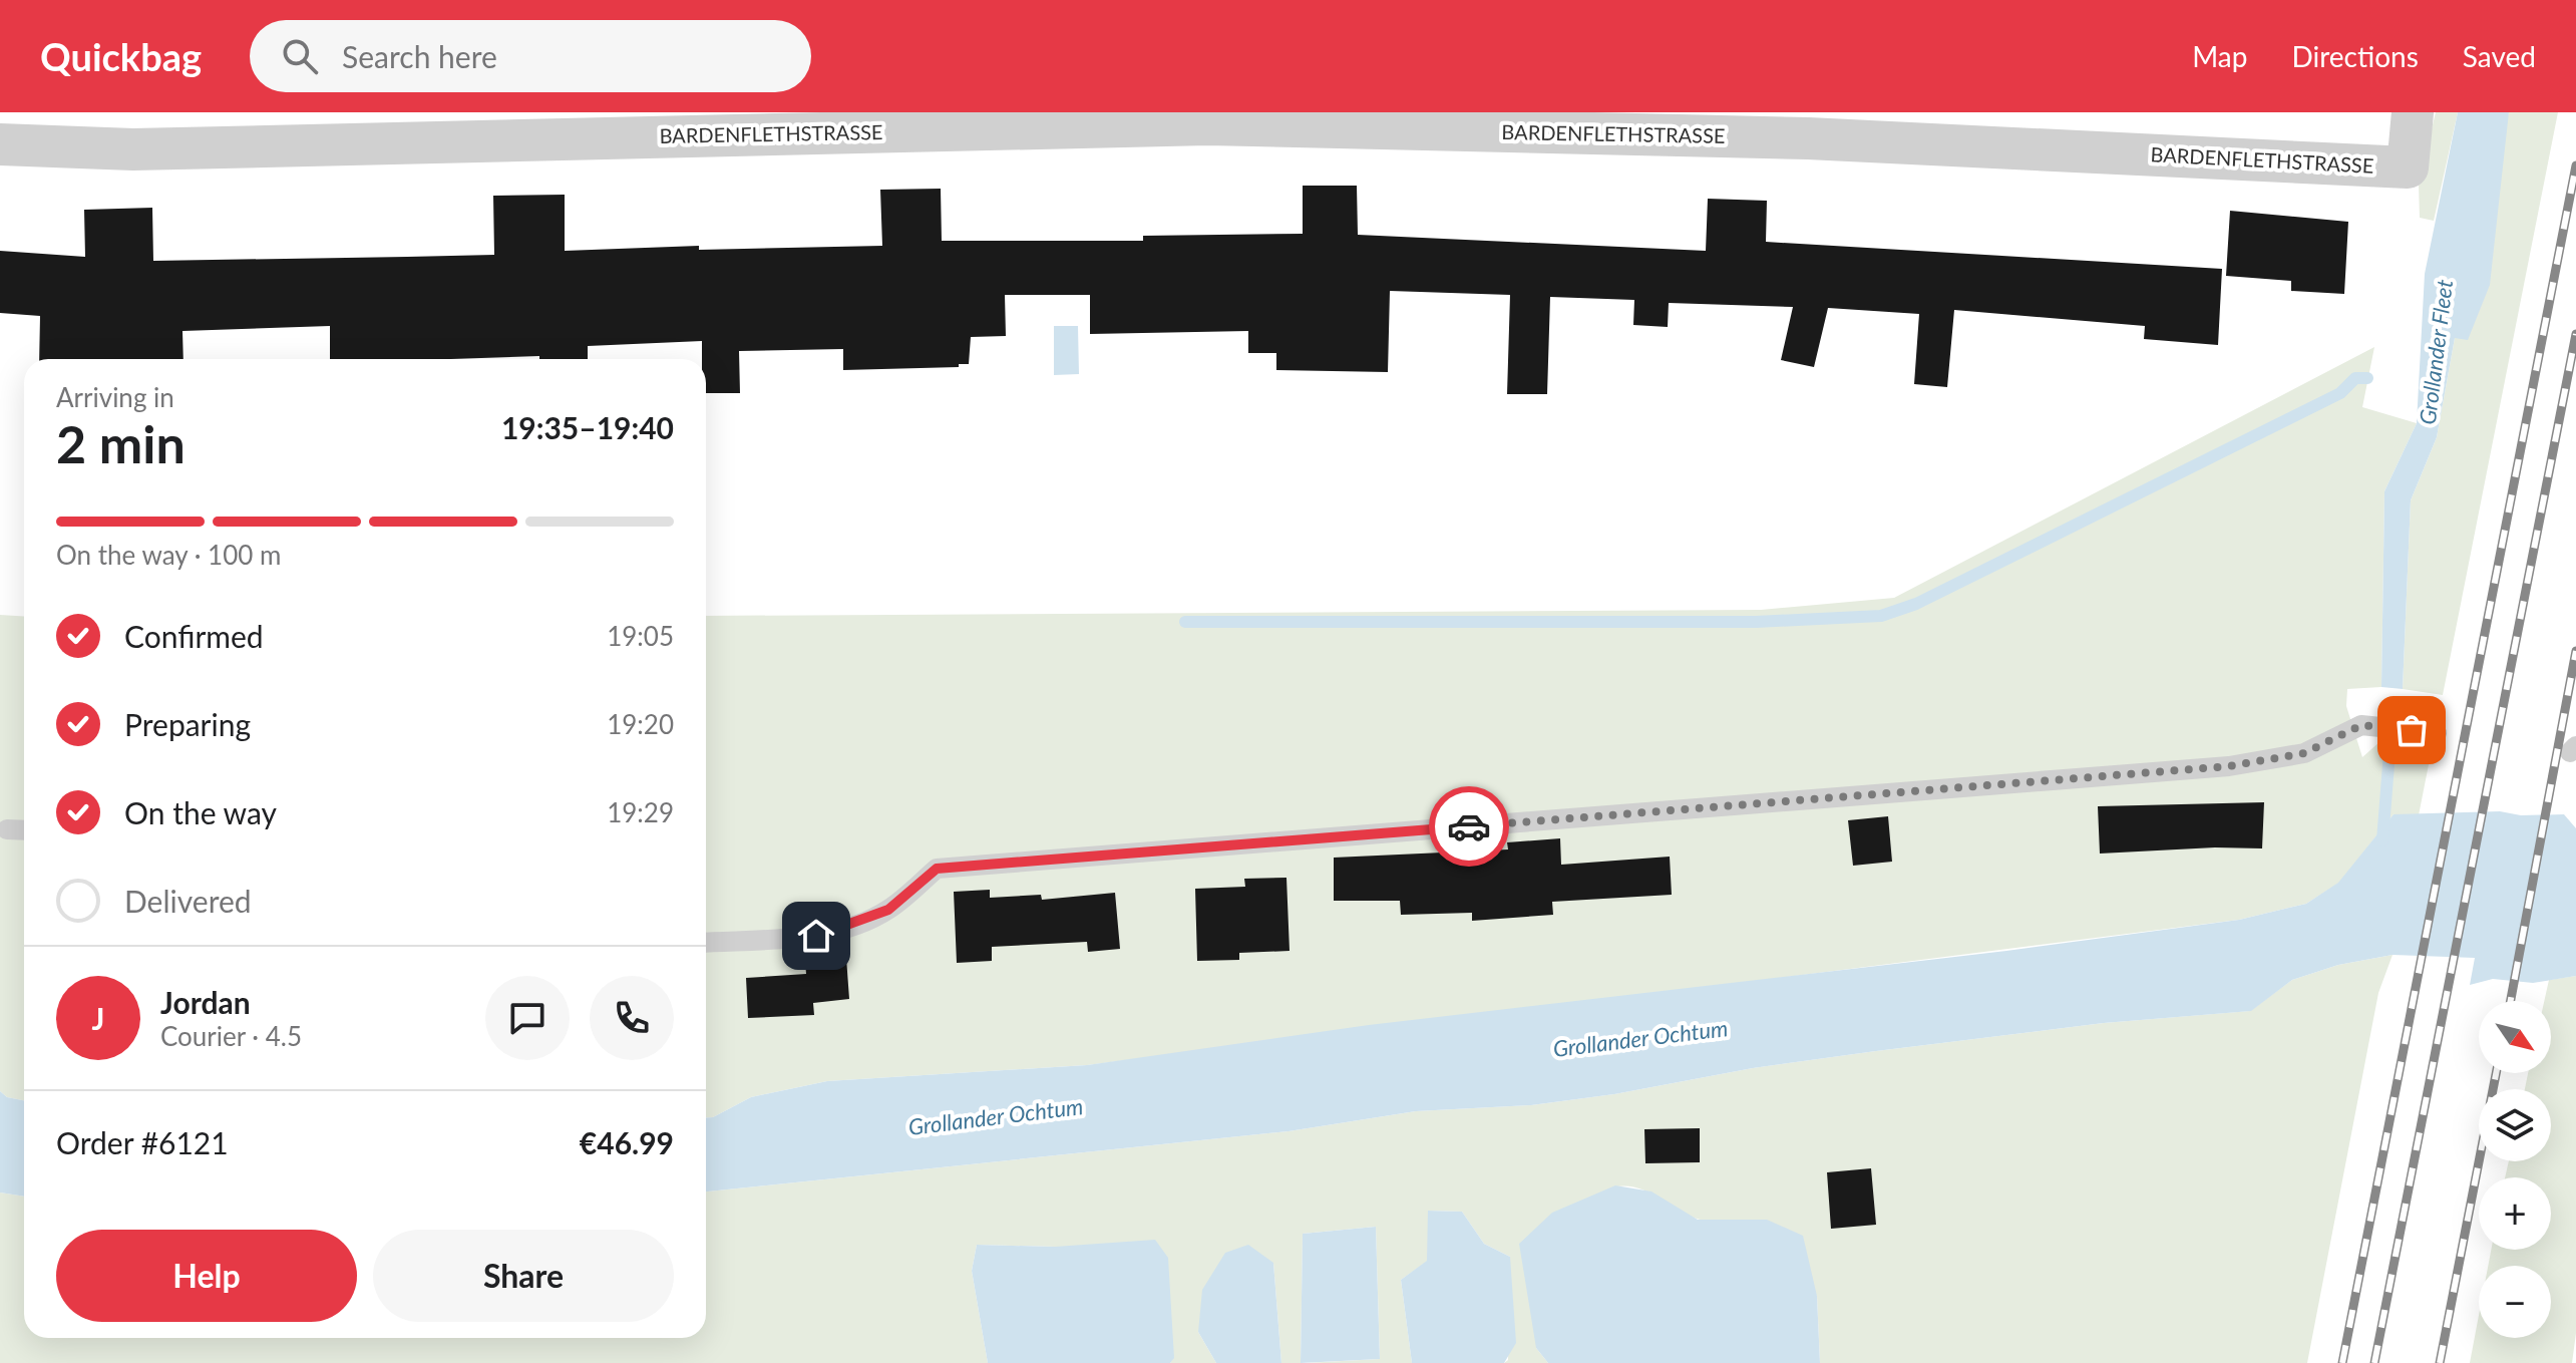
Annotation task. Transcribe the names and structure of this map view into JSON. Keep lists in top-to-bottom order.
{
  "streets": {
    "street": ["BARDENFLETHSTRASSE"]
  },
  "water": ["Grollander Fleet", "Grollander Ochtum"],
  "north": "bottom right",
  "page": {
    "header": "Quickbag",
    "search": "Search here",
    "nav": ["Map", "Directions", "Saved"],
    "heading": ["2 min", "Arriving in", "19:35–19:40"],
    "panel": [
      "Jordan",
      "Courier · 4.5",
      "Order #6121",
      "€46.99"
    ],
    "bar": "On the way · 100 m",
    "list": [
      ["Confirmed", "19:05"],
      ["Preparing", "19:20"],
      ["On the way", "19:29"],
      "Delivered"
    ],
    "round": "J",
    "map_buttons": ["+", "−"],
    "buttons": ["Help", "Share"]
  }
}
